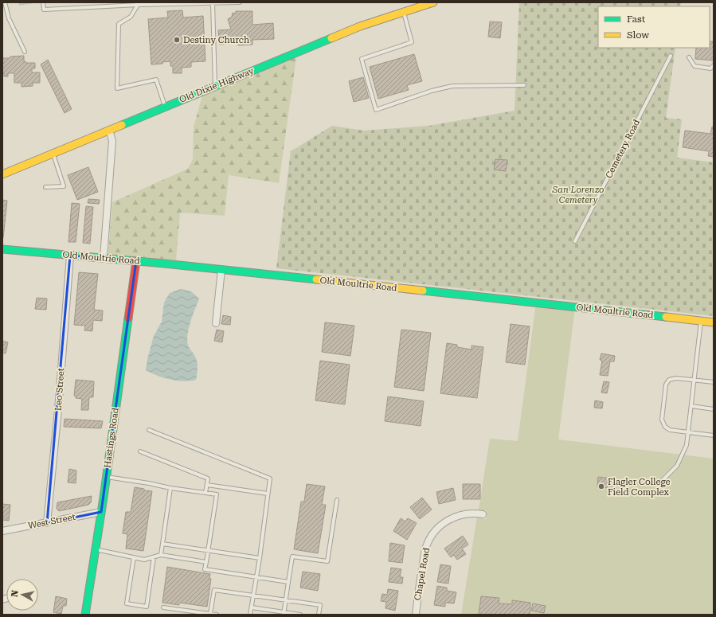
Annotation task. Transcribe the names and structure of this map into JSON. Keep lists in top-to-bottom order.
{
  "streets": {
    "street": [
      "Old Dixie Highway",
      "Old Moultrie Road",
      "Leo Street",
      "Hastings Road",
      "West Street",
      "Chapel Road"
    ],
    "lane": ["Cemetery Road"]
  },
  "crossings": [
    ["Old Moultrie Road", "Leo Street"],
    ["Old Moultrie Road", "Hastings Road"],
    ["Leo Street", "West Street"],
    ["Hastings Road", "West Street"]
  ],
  "parks": ["San Lorenzo Cemetery"],
  "places": ["Destiny Church", "Flagler College Field Complex"],
  "legend": ["Fast", "Slow"],
  "north": "left"
}
